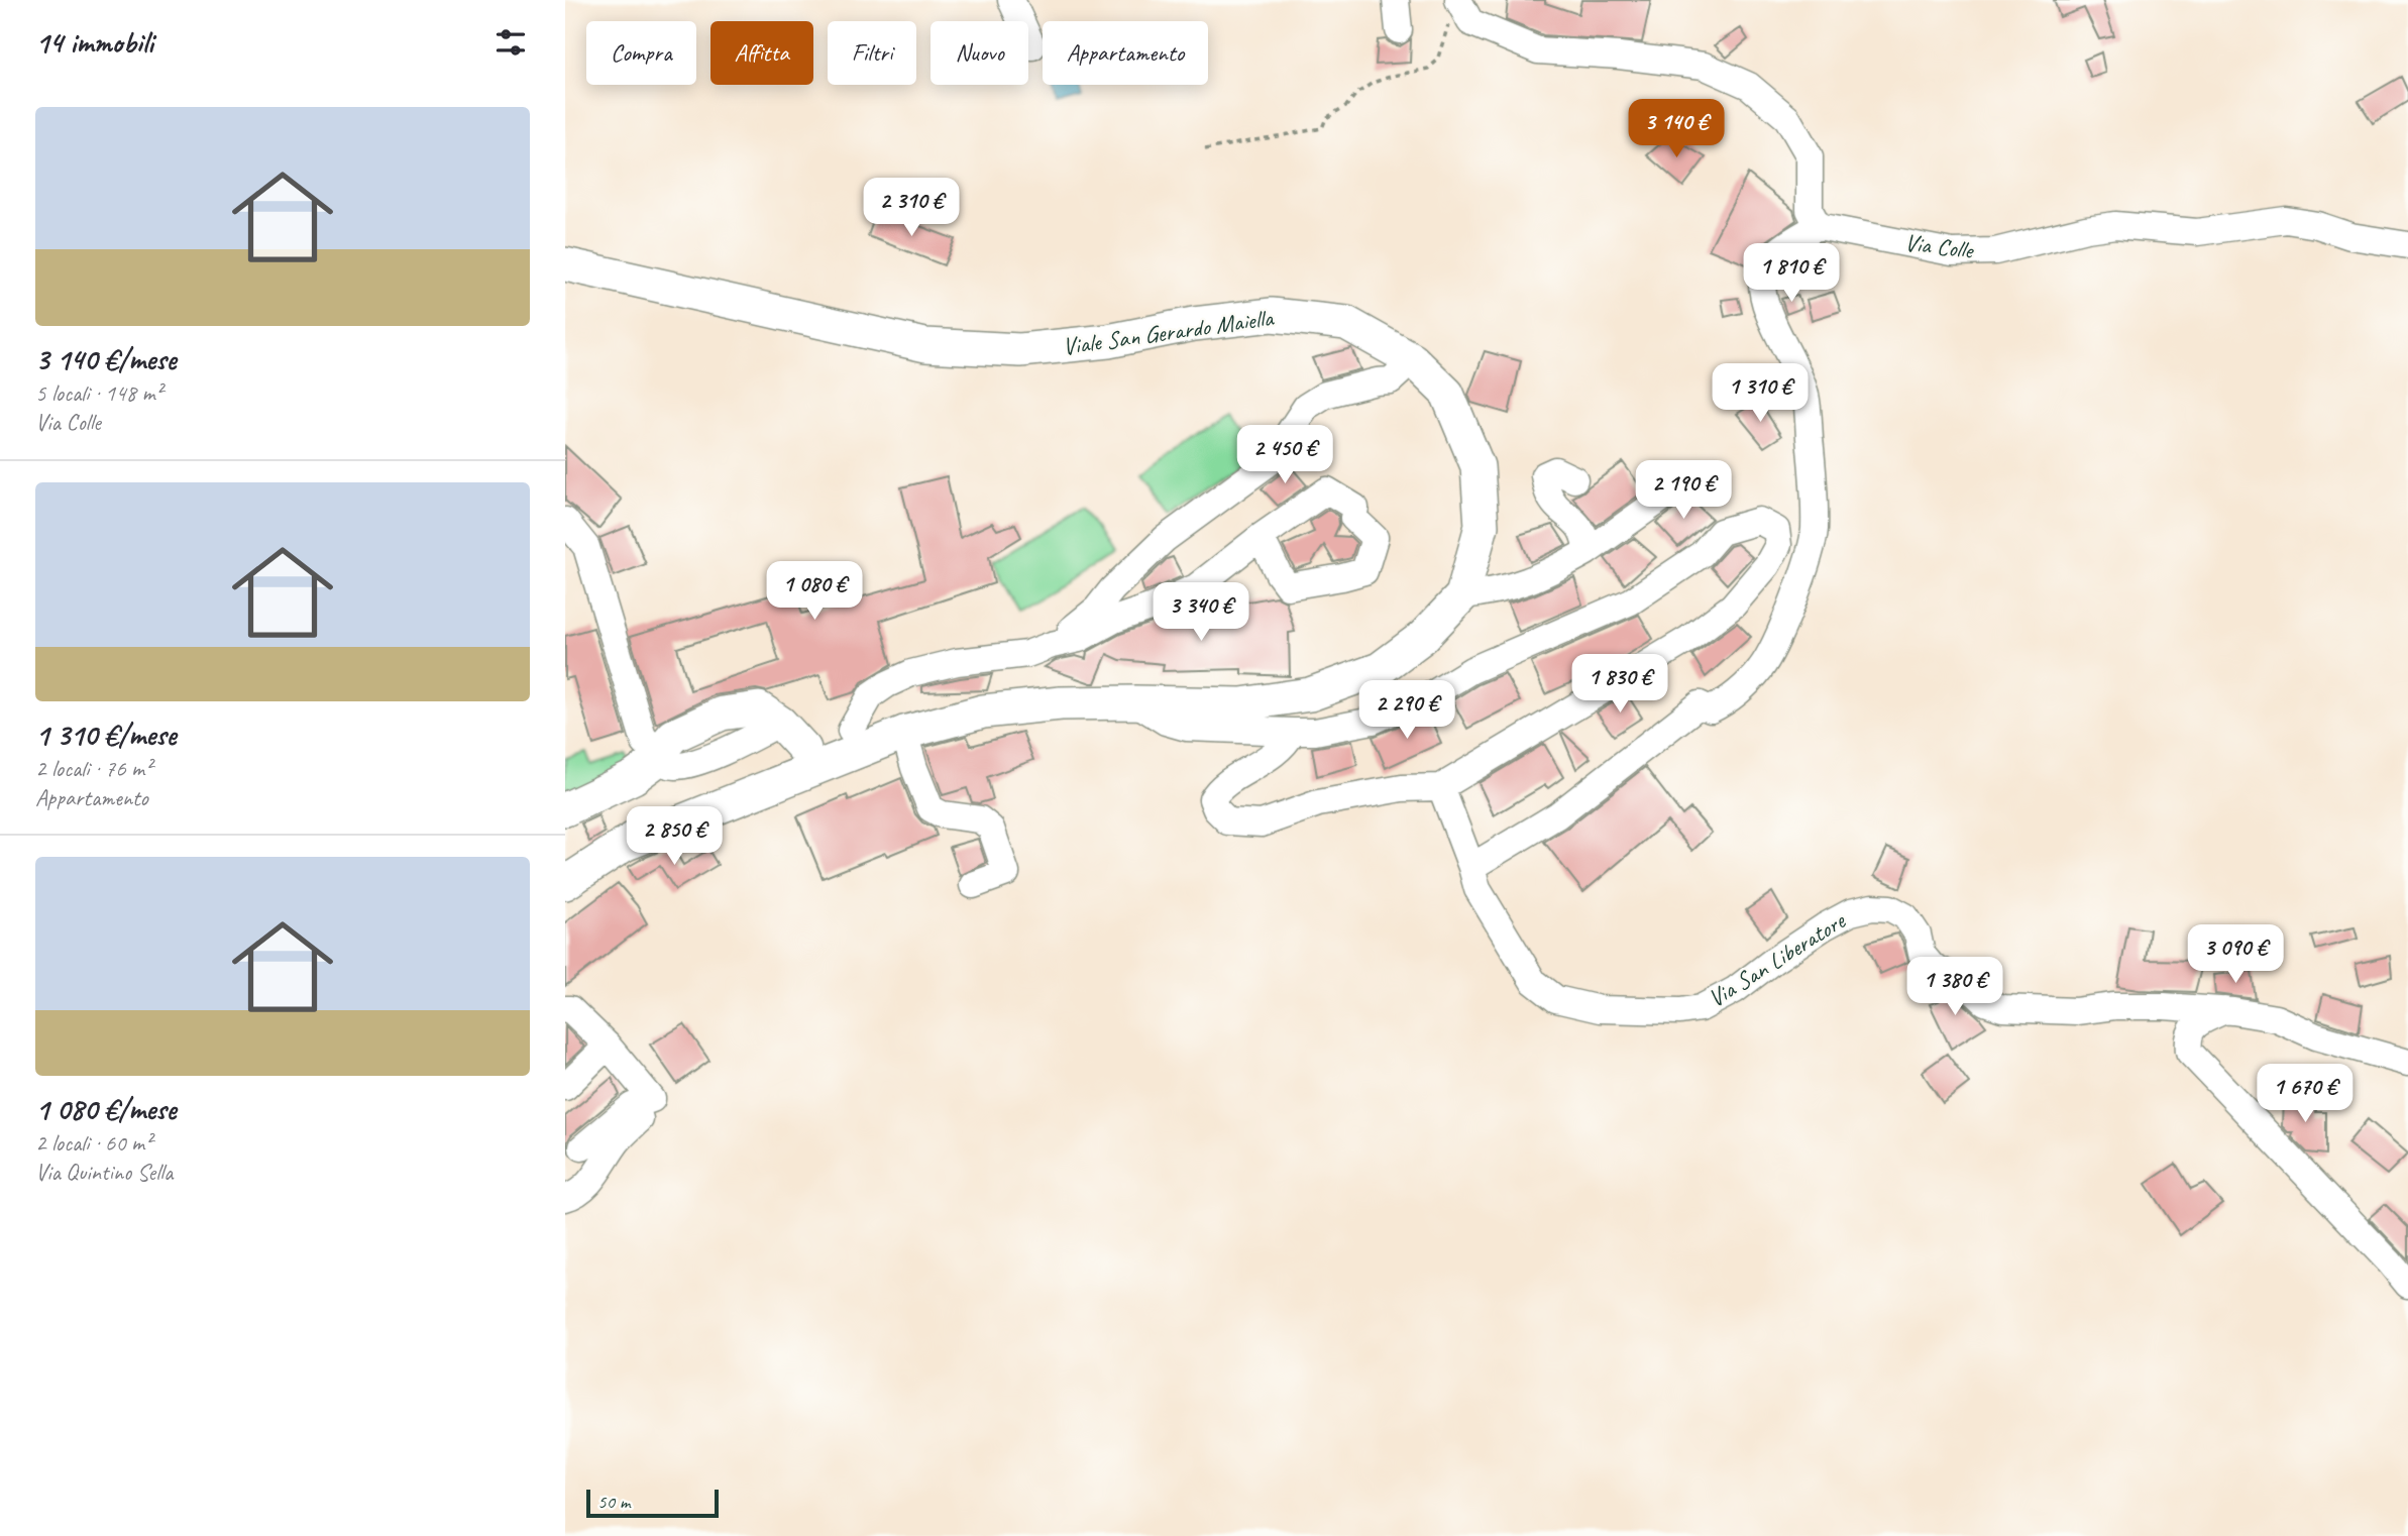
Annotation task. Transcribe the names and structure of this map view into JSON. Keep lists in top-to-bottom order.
{
  "streets": {
    "main road": ["Viale San Gerardo Maiella"],
    "street": ["Via Colle", "Via San Liberatore"]
  },
  "scale_bar": "50 m",
  "page": {
    "heading": "14 immobili",
    "chip": [
      "Compra",
      "Affitta",
      "Filtri",
      "Nuovo",
      "Appartamento"
    ],
    "list": [
      {
        "name": "3 140 €/mese",
        "note": "5 locali · 148 m² · Via Colle"
      },
      {
        "name": "1 310 €/mese",
        "note": "2 locali · 76 m² · Appartamento"
      },
      {
        "name": "1 080 €/mese",
        "note": "2 locali · 60 m² · Via Quintino Sella"
      }
    ],
    "price": [
      "3 140 €",
      "2 310 €",
      "1 810 €",
      "1 310 €",
      "2 450 €",
      "2 190 €",
      "1 080 €",
      "3 340 €",
      "1 830 €",
      "2 290 €",
      "2 850 €",
      "3 090 €",
      "1 380 €",
      "1 670 €"
    ],
    "scale": "50 m"
  }
}
